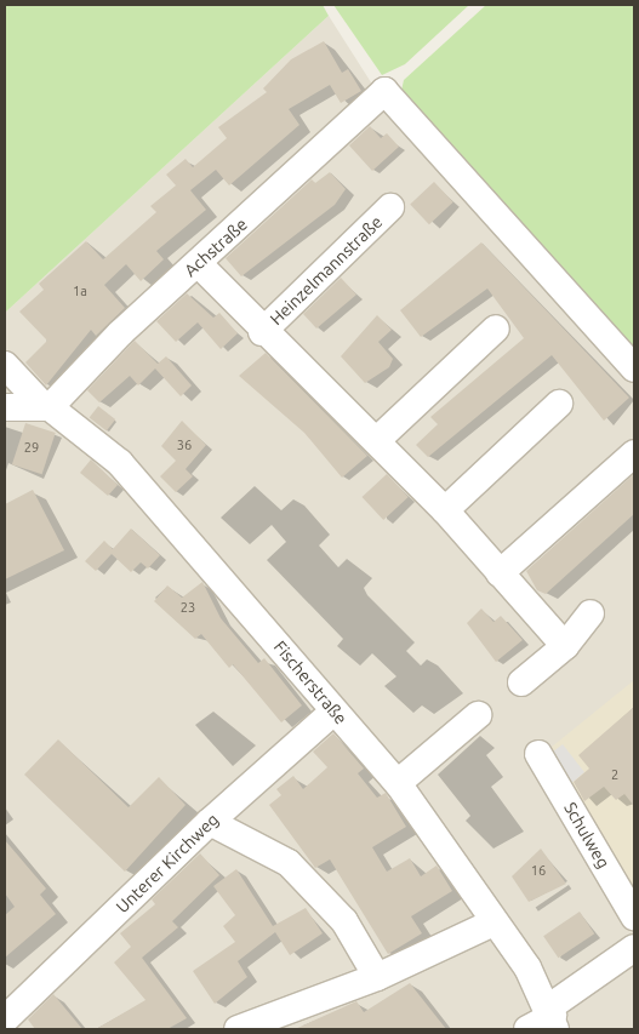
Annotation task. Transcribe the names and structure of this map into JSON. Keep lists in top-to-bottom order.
{
  "streets": {
    "street": [
      "Achstraße",
      "Heinzelmannstraße",
      "Fischerstraße",
      "Schulweg",
      "Unterer Kirchweg"
    ]
  },
  "crossings": [
    ["Achstraße", "Heinzelmannstraße"],
    ["Achstraße", "Fischerstraße"],
    ["Fischerstraße", "Unterer Kirchweg"]
  ],
  "house_numbers": [
    "1a",
    "36",
    "29",
    "23",
    "2",
    "16"
  ]
}
